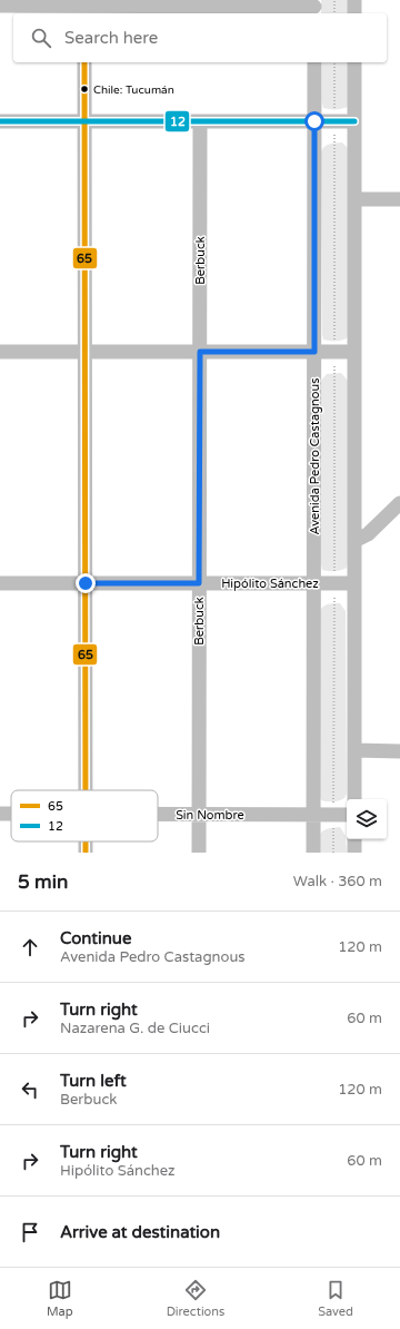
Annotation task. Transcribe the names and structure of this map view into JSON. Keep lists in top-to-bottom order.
{
  "streets": {
    "street": [
      "Berbuck",
      "Avenida Pedro Castagnous",
      "Hipólito Sánchez",
      "Sin Nombre"
    ]
  },
  "crossings": [
    ["Berbuck", "Hipólito Sánchez"],
    ["Berbuck", "Sin Nombre"],
    ["Avenida Pedro Castagnous", "Hipólito Sánchez"],
    ["Avenida Pedro Castagnous", "Sin Nombre"]
  ],
  "places": ["Chile: Tucumán"],
  "lines": ["transit line 65", "transit line 12"],
  "legend": ["65", "12"],
  "page": {
    "search": "Search here",
    "heading": ["5 min", "Walk · 360 m"],
    "list": [
      ["Continue", "Avenida Pedro Castagnous", "120 m"],
      ["Turn right", "Nazarena G. de Ciucci", "60 m"],
      ["Turn left", "Berbuck", "120 m"],
      ["Turn right", "Hipólito Sánchez", "60 m"],
      "Arrive at destination"
    ],
    "nav": ["Map", "Directions", "Saved"]
  }
}
